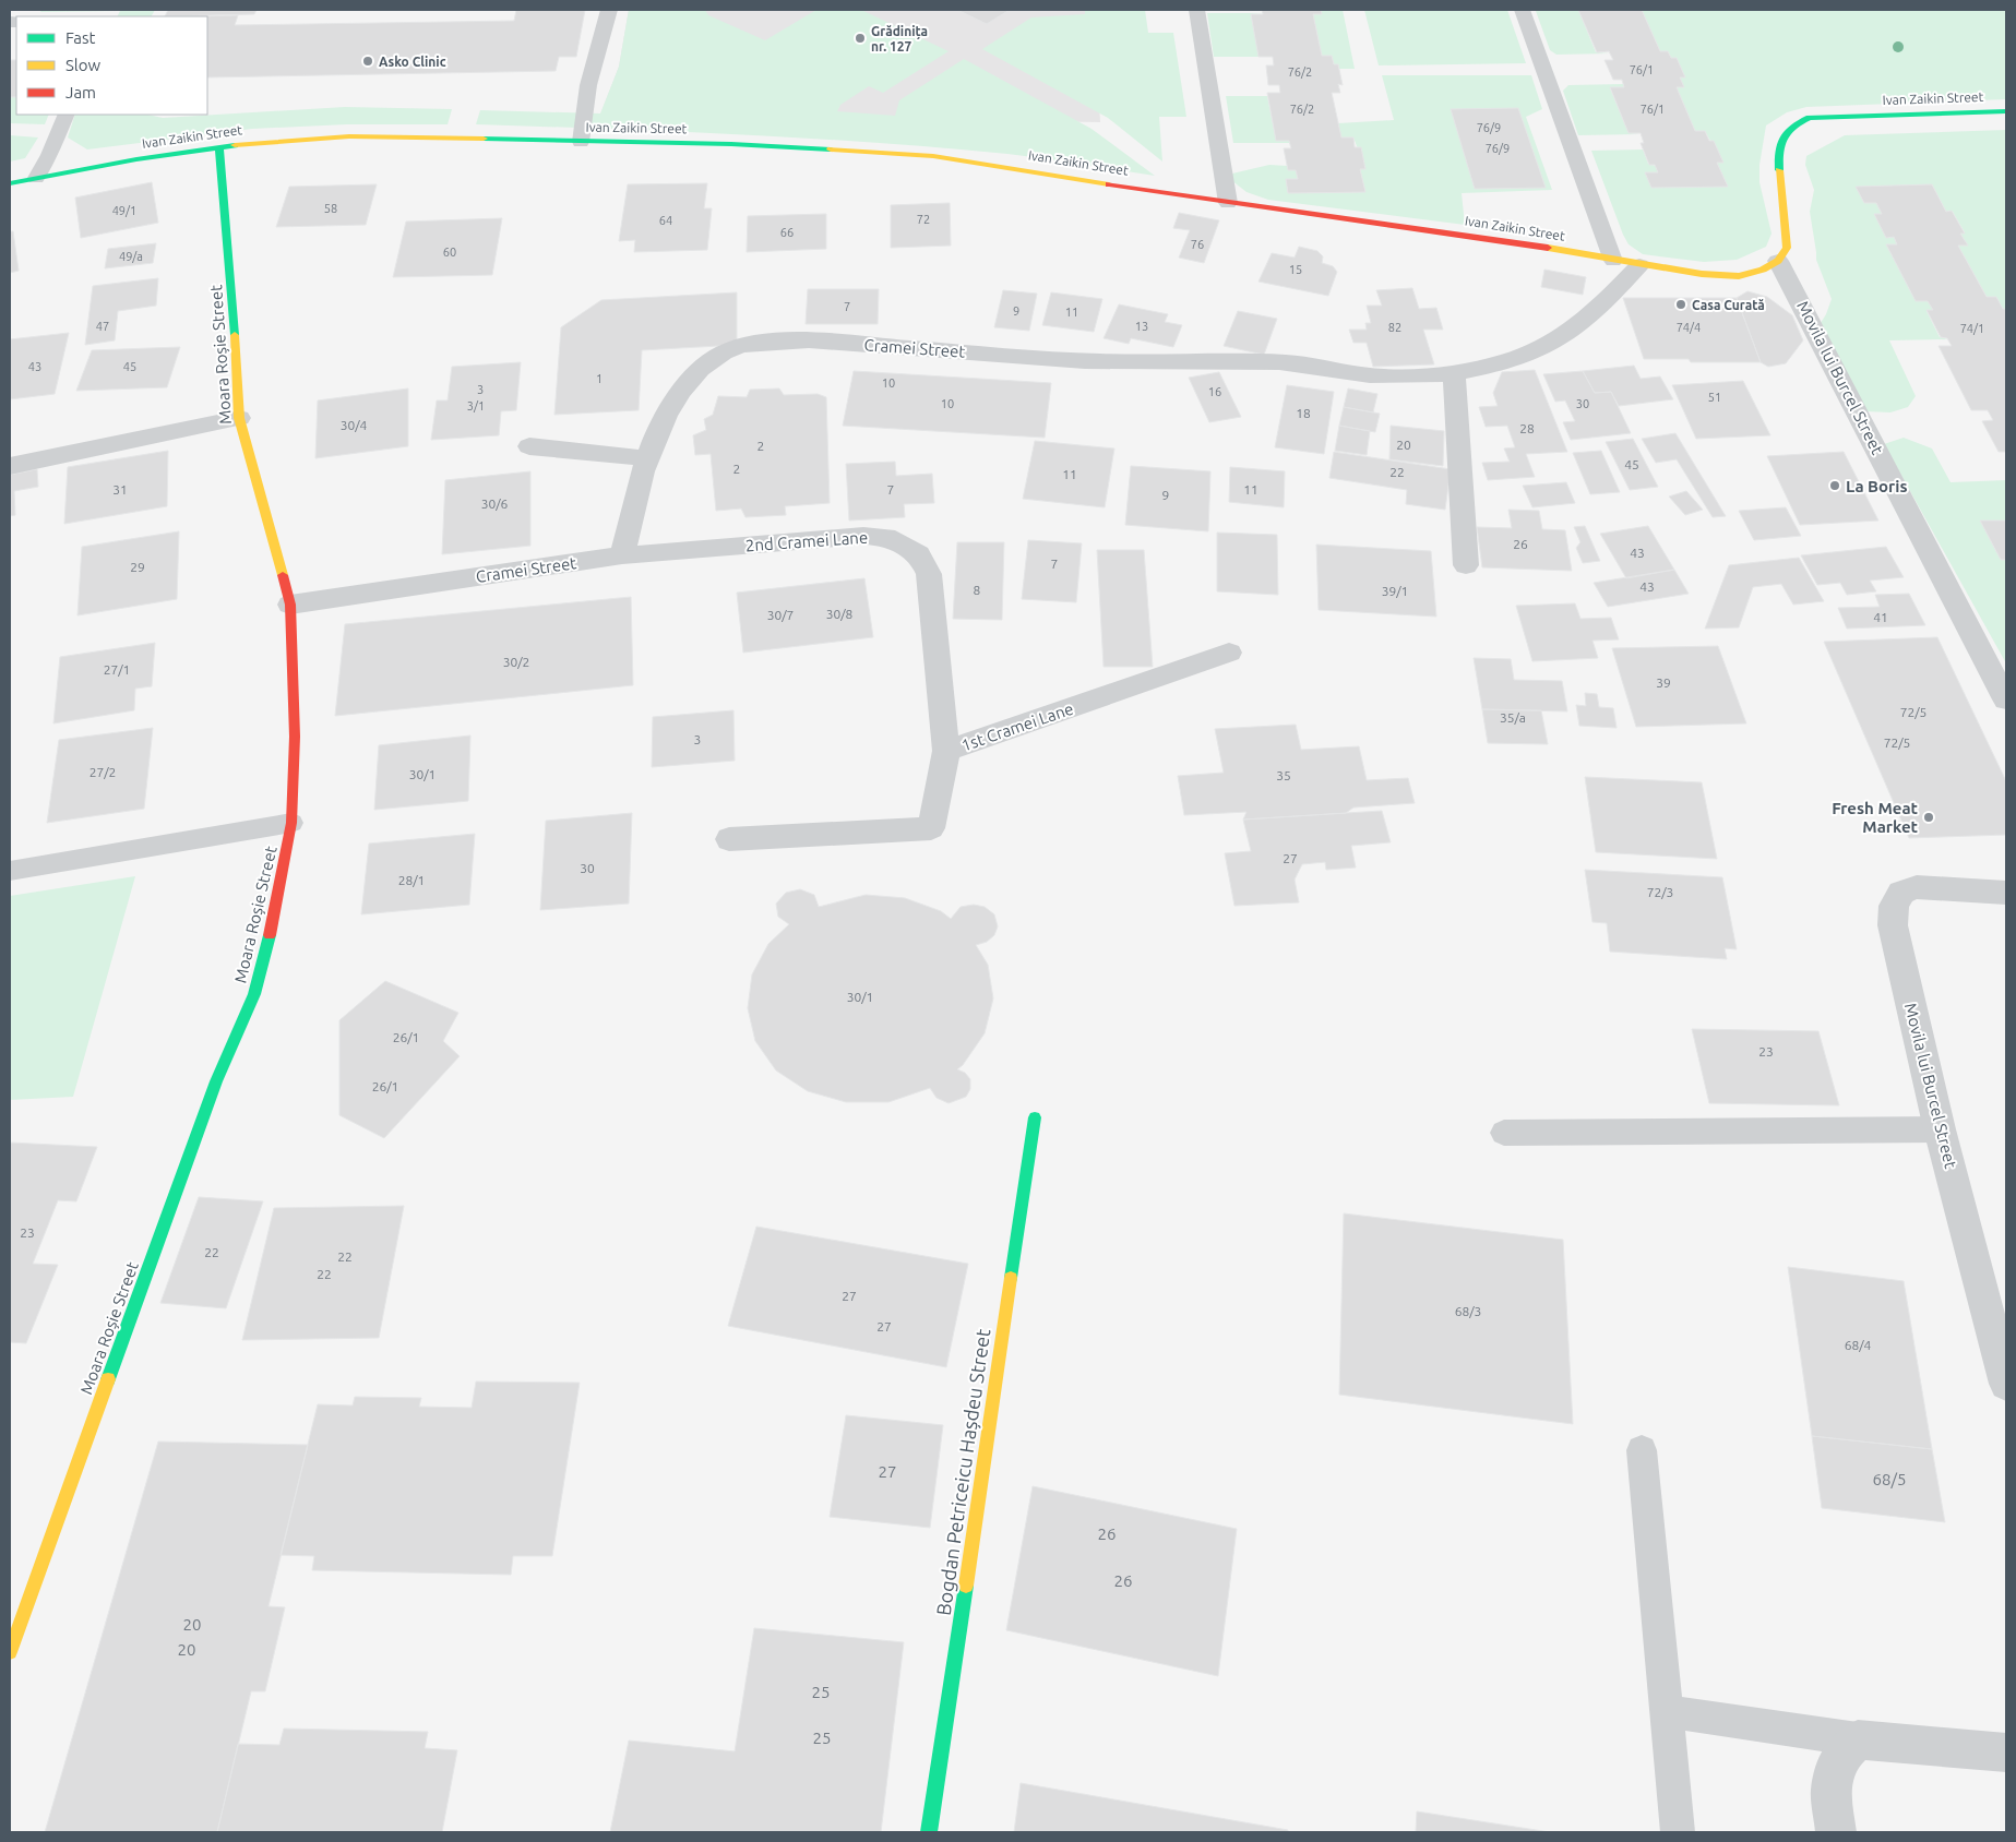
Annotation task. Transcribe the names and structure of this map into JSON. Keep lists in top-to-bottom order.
{
  "streets": {
    "street": [
      "Ivan Zaikin Street",
      "Cramei Street",
      "Moara Roșie Street",
      "Movila lui Burcel Street",
      "2nd Cramei Lane",
      "1st Cramei Lane",
      "Bogdan Petriceicu Hașdeu Street"
    ]
  },
  "crossings": [
    ["Ivan Zaikin Street", "Cramei Street"],
    ["Ivan Zaikin Street", "Moara Roșie Street"],
    ["Ivan Zaikin Street", "Movila lui Burcel Street"],
    ["Cramei Street", "Moara Roșie Street"],
    ["Cramei Street", "2nd Cramei Lane"],
    ["2nd Cramei Lane", "1st Cramei Lane"]
  ],
  "places": [
    "Grădinița nr. 127",
    "Asko Clinic",
    "Casa Curată",
    "La Boris",
    "Fresh Meat Market"
  ],
  "house_numbers": [
    "76/1",
    "76/2",
    "76/2",
    "76/1",
    "76/9",
    "76/9",
    "58",
    "49/1",
    "72",
    "64",
    "66",
    "76",
    "60",
    "49/a",
    "15",
    "7",
    "9",
    "11",
    "47",
    "13",
    "82",
    "74/4",
    "74/1",
    "43",
    "45",
    "1",
    "10",
    "3",
    "16",
    "51",
    "10",
    "30",
    "3/1",
    "18",
    "30/4",
    "28",
    "20",
    "2",
    "45",
    "2",
    "22",
    "11",
    "31",
    "7",
    "11",
    "9",
    "30/6",
    "26",
    "43",
    "7",
    "29",
    "43",
    "8",
    "39/1",
    "30/8",
    "30/7",
    "41",
    "30/2",
    "27/1",
    "39",
    "72/5",
    "35/a",
    "3",
    "72/5",
    "27/2",
    "30/1",
    "35",
    "27",
    "30",
    "28/1",
    "72/3",
    "30/1",
    "26/1",
    "23",
    "26/1",
    "23",
    "22",
    "22",
    "22",
    "27",
    "68/3",
    "27",
    "68/4",
    "27",
    "68/5",
    "26",
    "26",
    "20",
    "20",
    "25",
    "25"
  ],
  "legend": ["Fast", "Slow", "Jam"]
}
